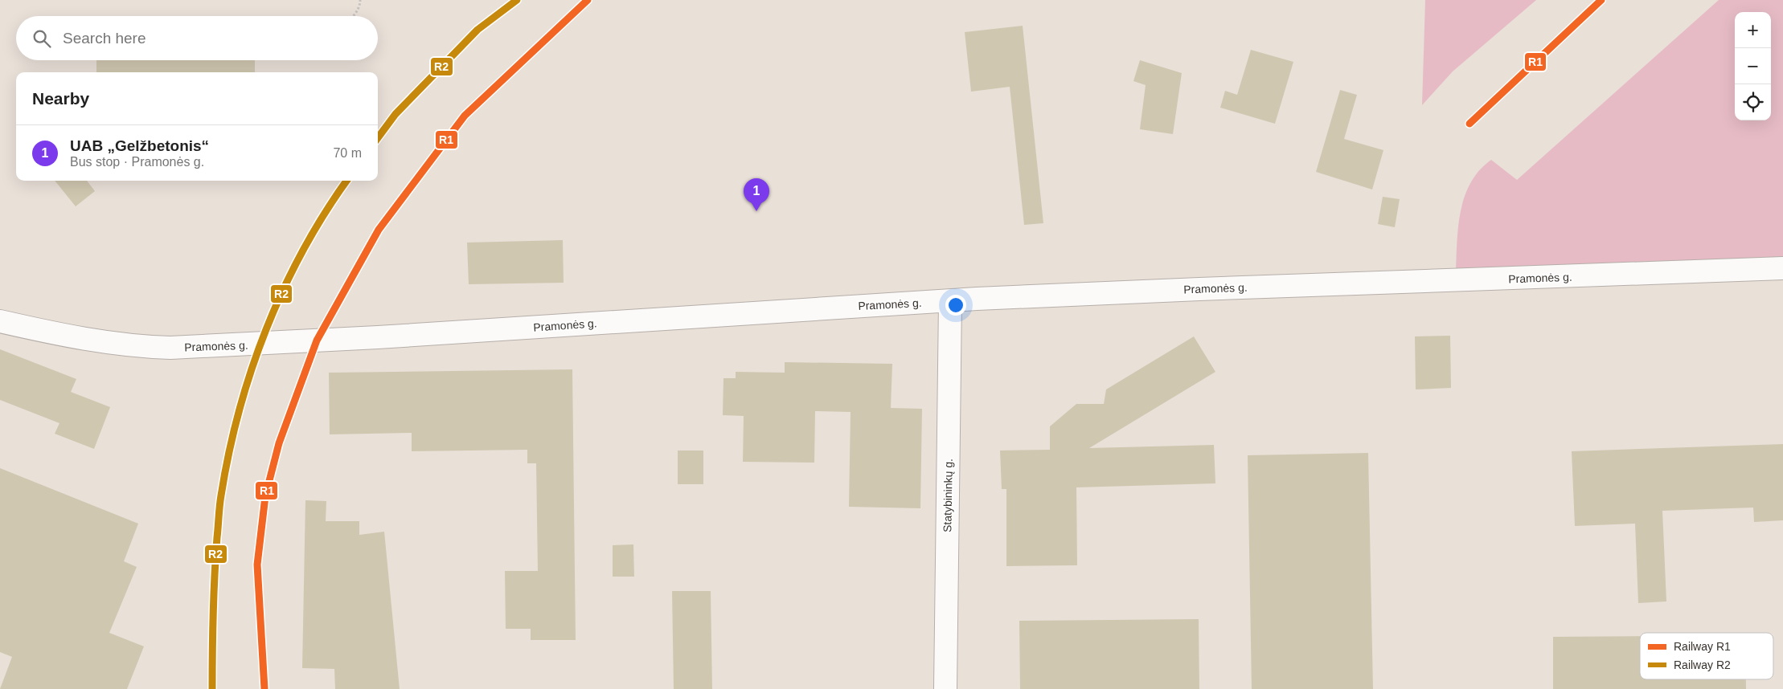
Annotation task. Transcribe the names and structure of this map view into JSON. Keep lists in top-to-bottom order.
{
  "streets": {
    "street": ["Pramonės g.", "Statybininkų g."]
  },
  "crossings": [
    ["Pramonės g.", "Statybininkų g."]
  ],
  "lines": ["rail line R1", "rail line R2"],
  "legend": ["Railway R1", "Railway R2"],
  "page": {
    "map_buttons": ["+", "−"],
    "search": "Search here",
    "heading": "Nearby",
    "list": [
      {
        "mark": "1",
        "name": "UAB „Gelžbetonis“",
        "note": "Bus stop · Pramonės g.",
        "value": "70 m"
      }
    ],
    "pins": "1"
  }
}
